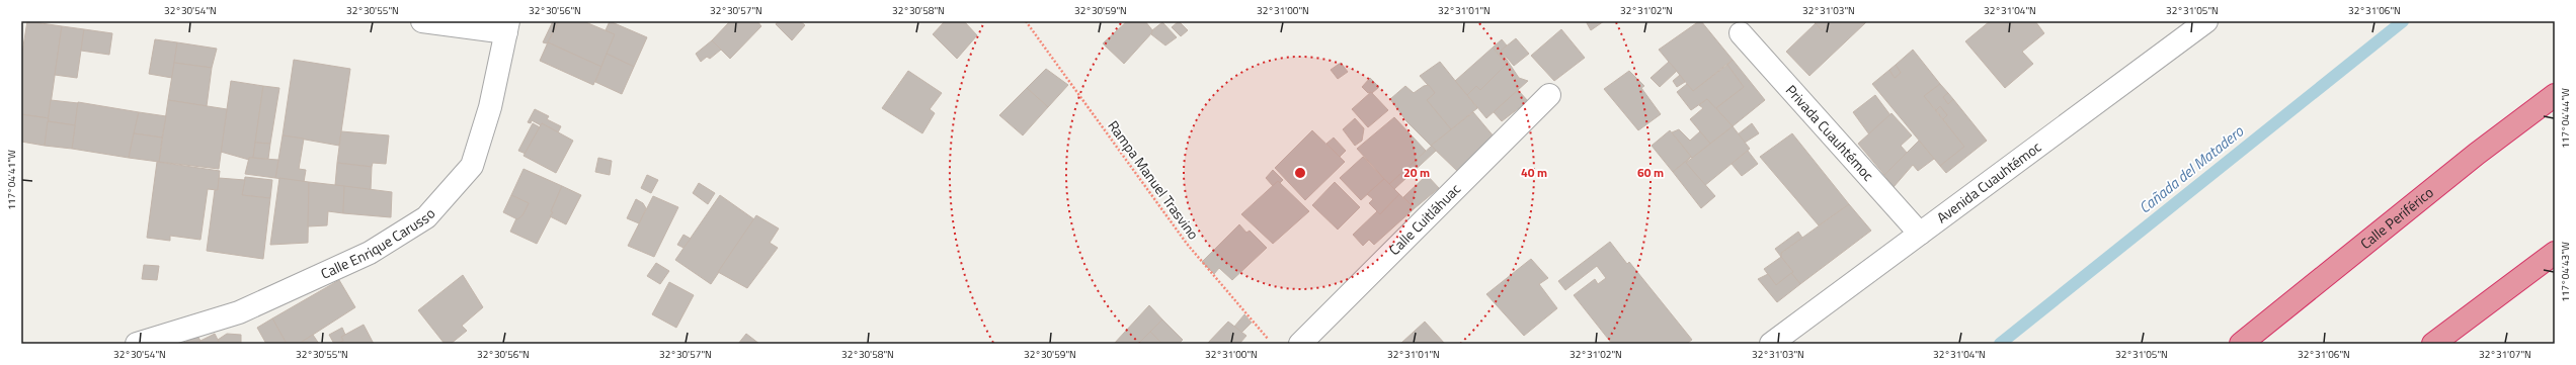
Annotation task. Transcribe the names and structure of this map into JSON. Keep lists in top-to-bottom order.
{
  "streets": {
    "highway": ["Calle Periférico"],
    "street": [
      "Privada Cuauhtémoc",
      "Avenida Cuauhtémoc",
      "Calle Cuitláhuac",
      "Calle Enrique Carusso"
    ],
    "path": ["Rampa Manuel Trasvino"]
  },
  "crossings": [
    ["Privada Cuauhtémoc", "Avenida Cuauhtémoc"]
  ],
  "water": ["Cañada del Matadero"],
  "coordinates": [
    "32°30'54\"N",
    "32°30'55\"N",
    "32°30'56\"N",
    "32°30'57\"N",
    "32°30'58\"N",
    "32°30'59\"N",
    "32°31'00\"N",
    "32°31'01\"N",
    "32°31'02\"N",
    "32°31'03\"N",
    "32°31'04\"N",
    "32°31'05\"N",
    "32°31'06\"N",
    "117°04'44\"W",
    "117°04'41\"W",
    "117°04'43\"W",
    "32°31'07\"N"
  ],
  "rings": ["20 m", "40 m", "60 m"]
}
